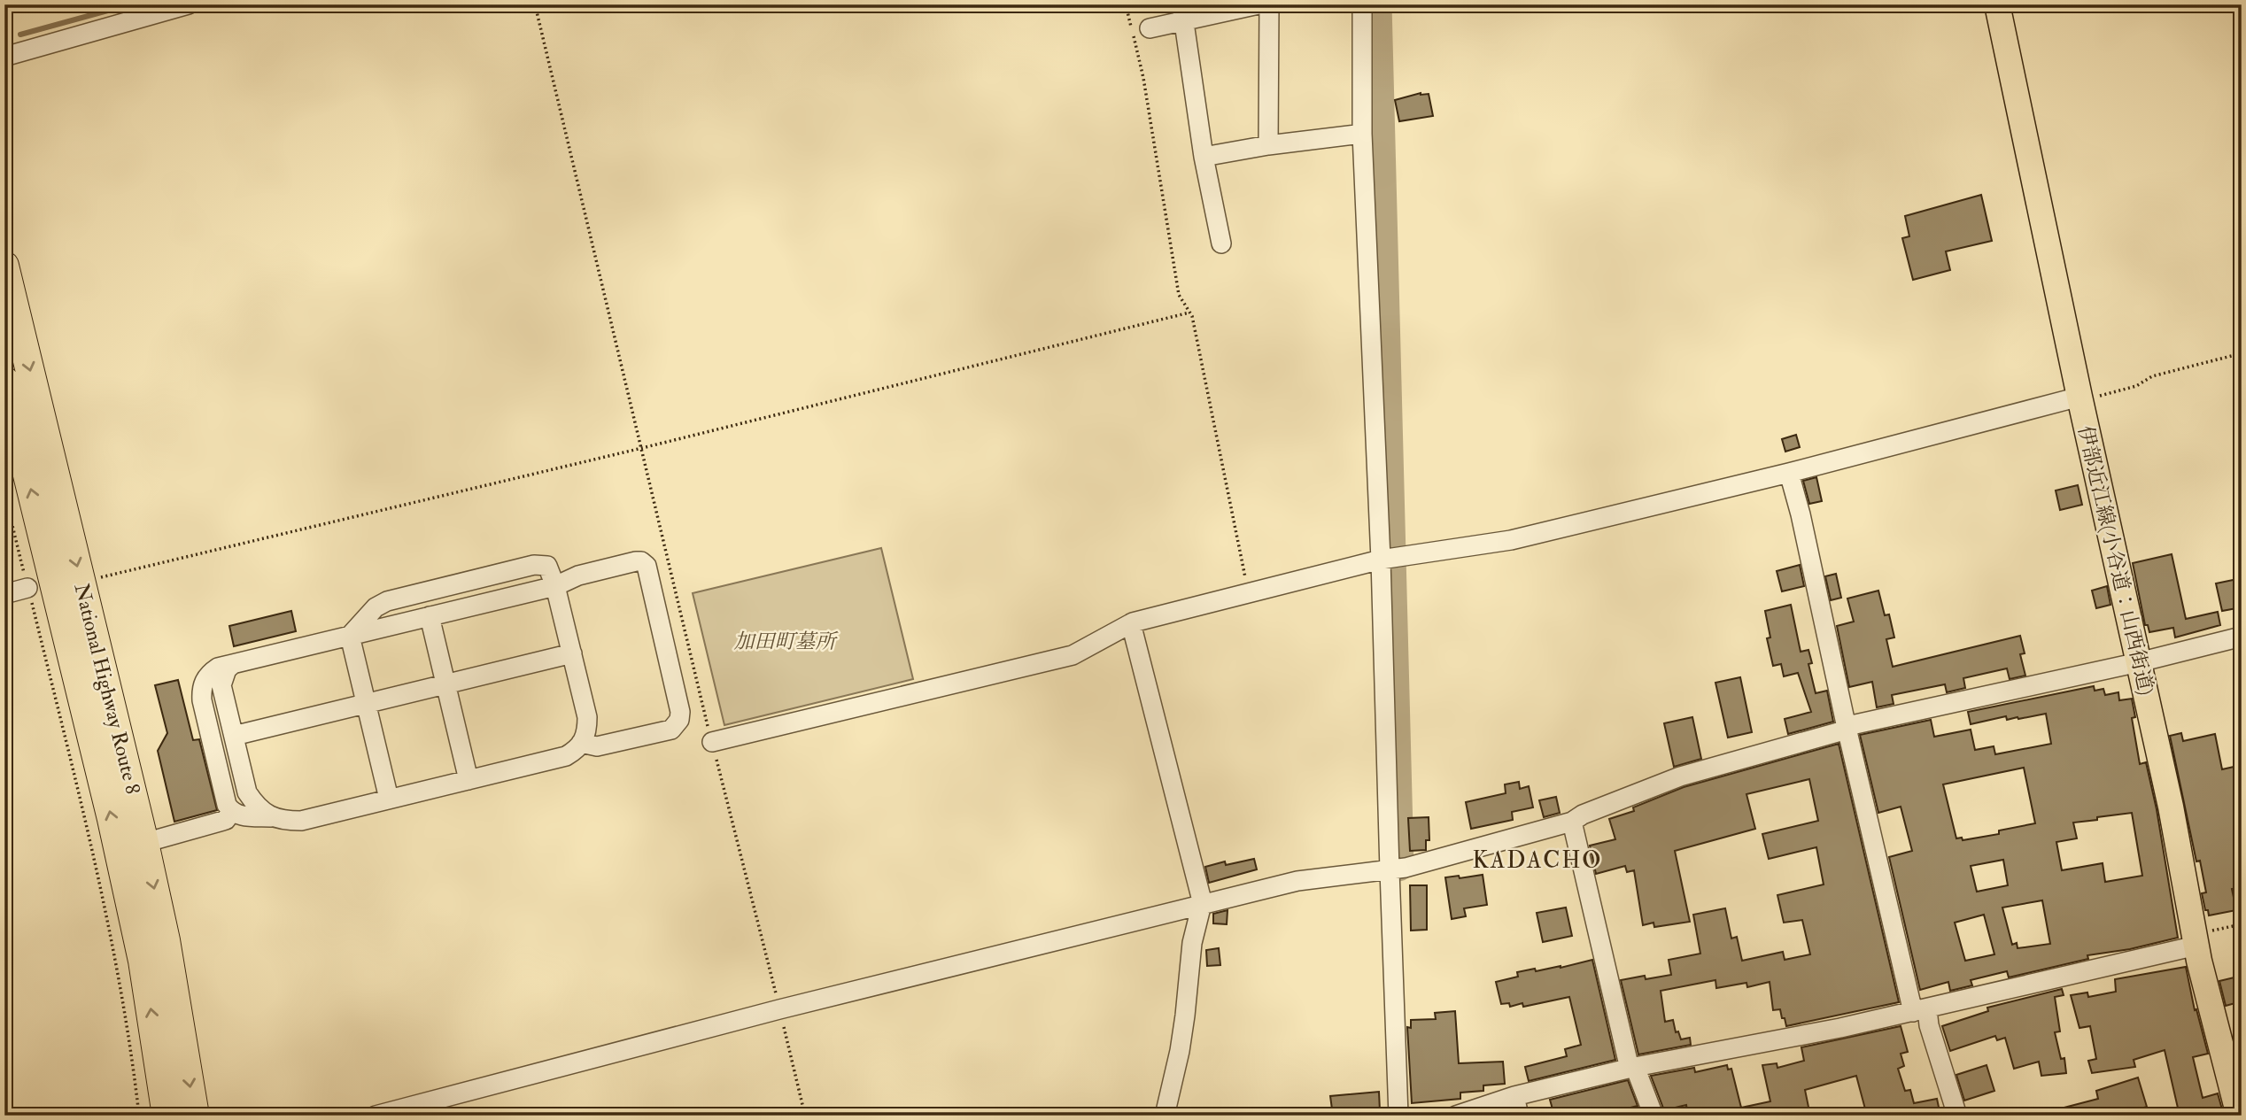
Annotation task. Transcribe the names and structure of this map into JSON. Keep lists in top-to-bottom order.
{
  "streets": {
    "highway": ["National Highway Route 8"],
    "main road": ["伊部近江線(小谷道：山西街道)"]
  },
  "districts": ["KADACHO"],
  "parks": ["加田町墓所"]
}
